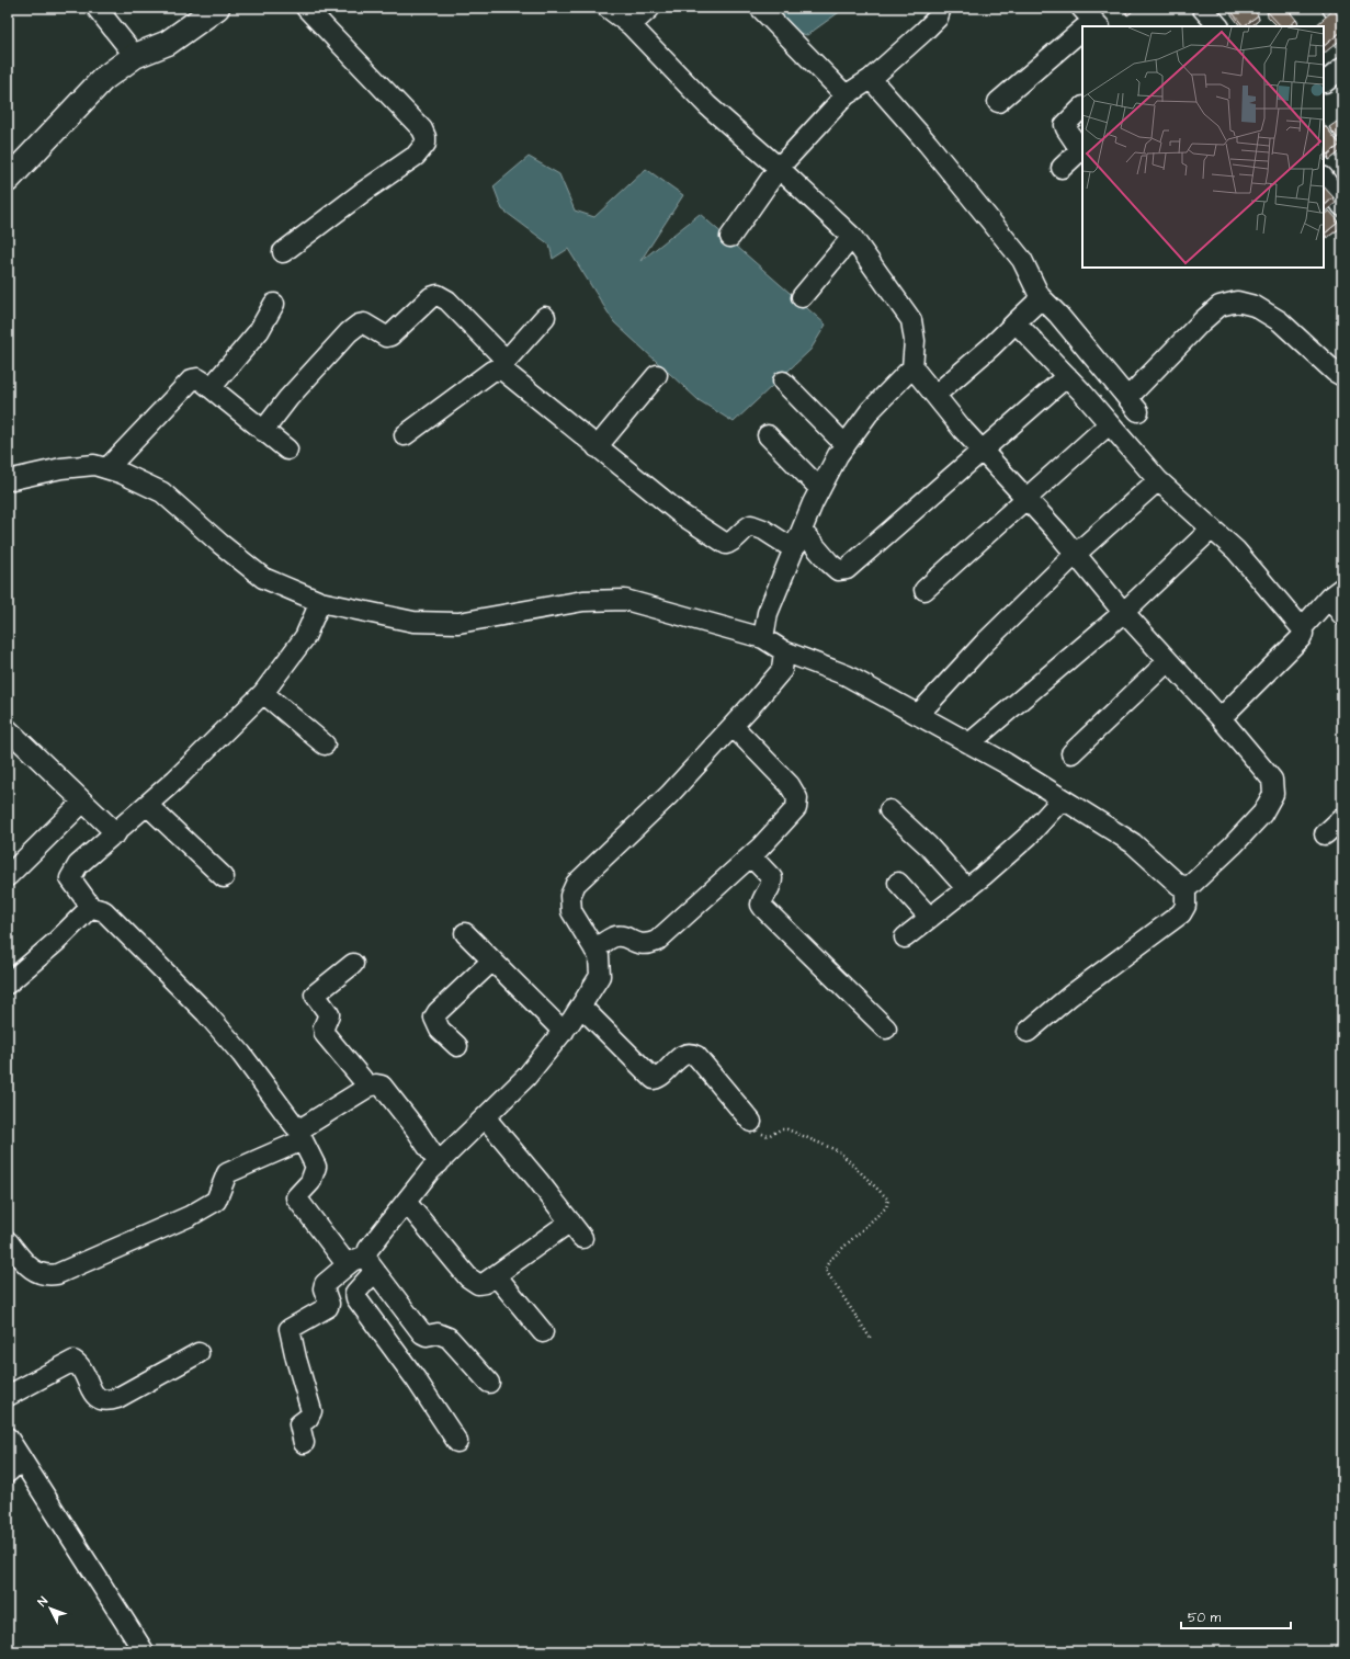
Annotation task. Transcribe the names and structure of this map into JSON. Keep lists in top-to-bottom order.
{
  "scale_bar": "50 m",
  "north": "top left"
}
